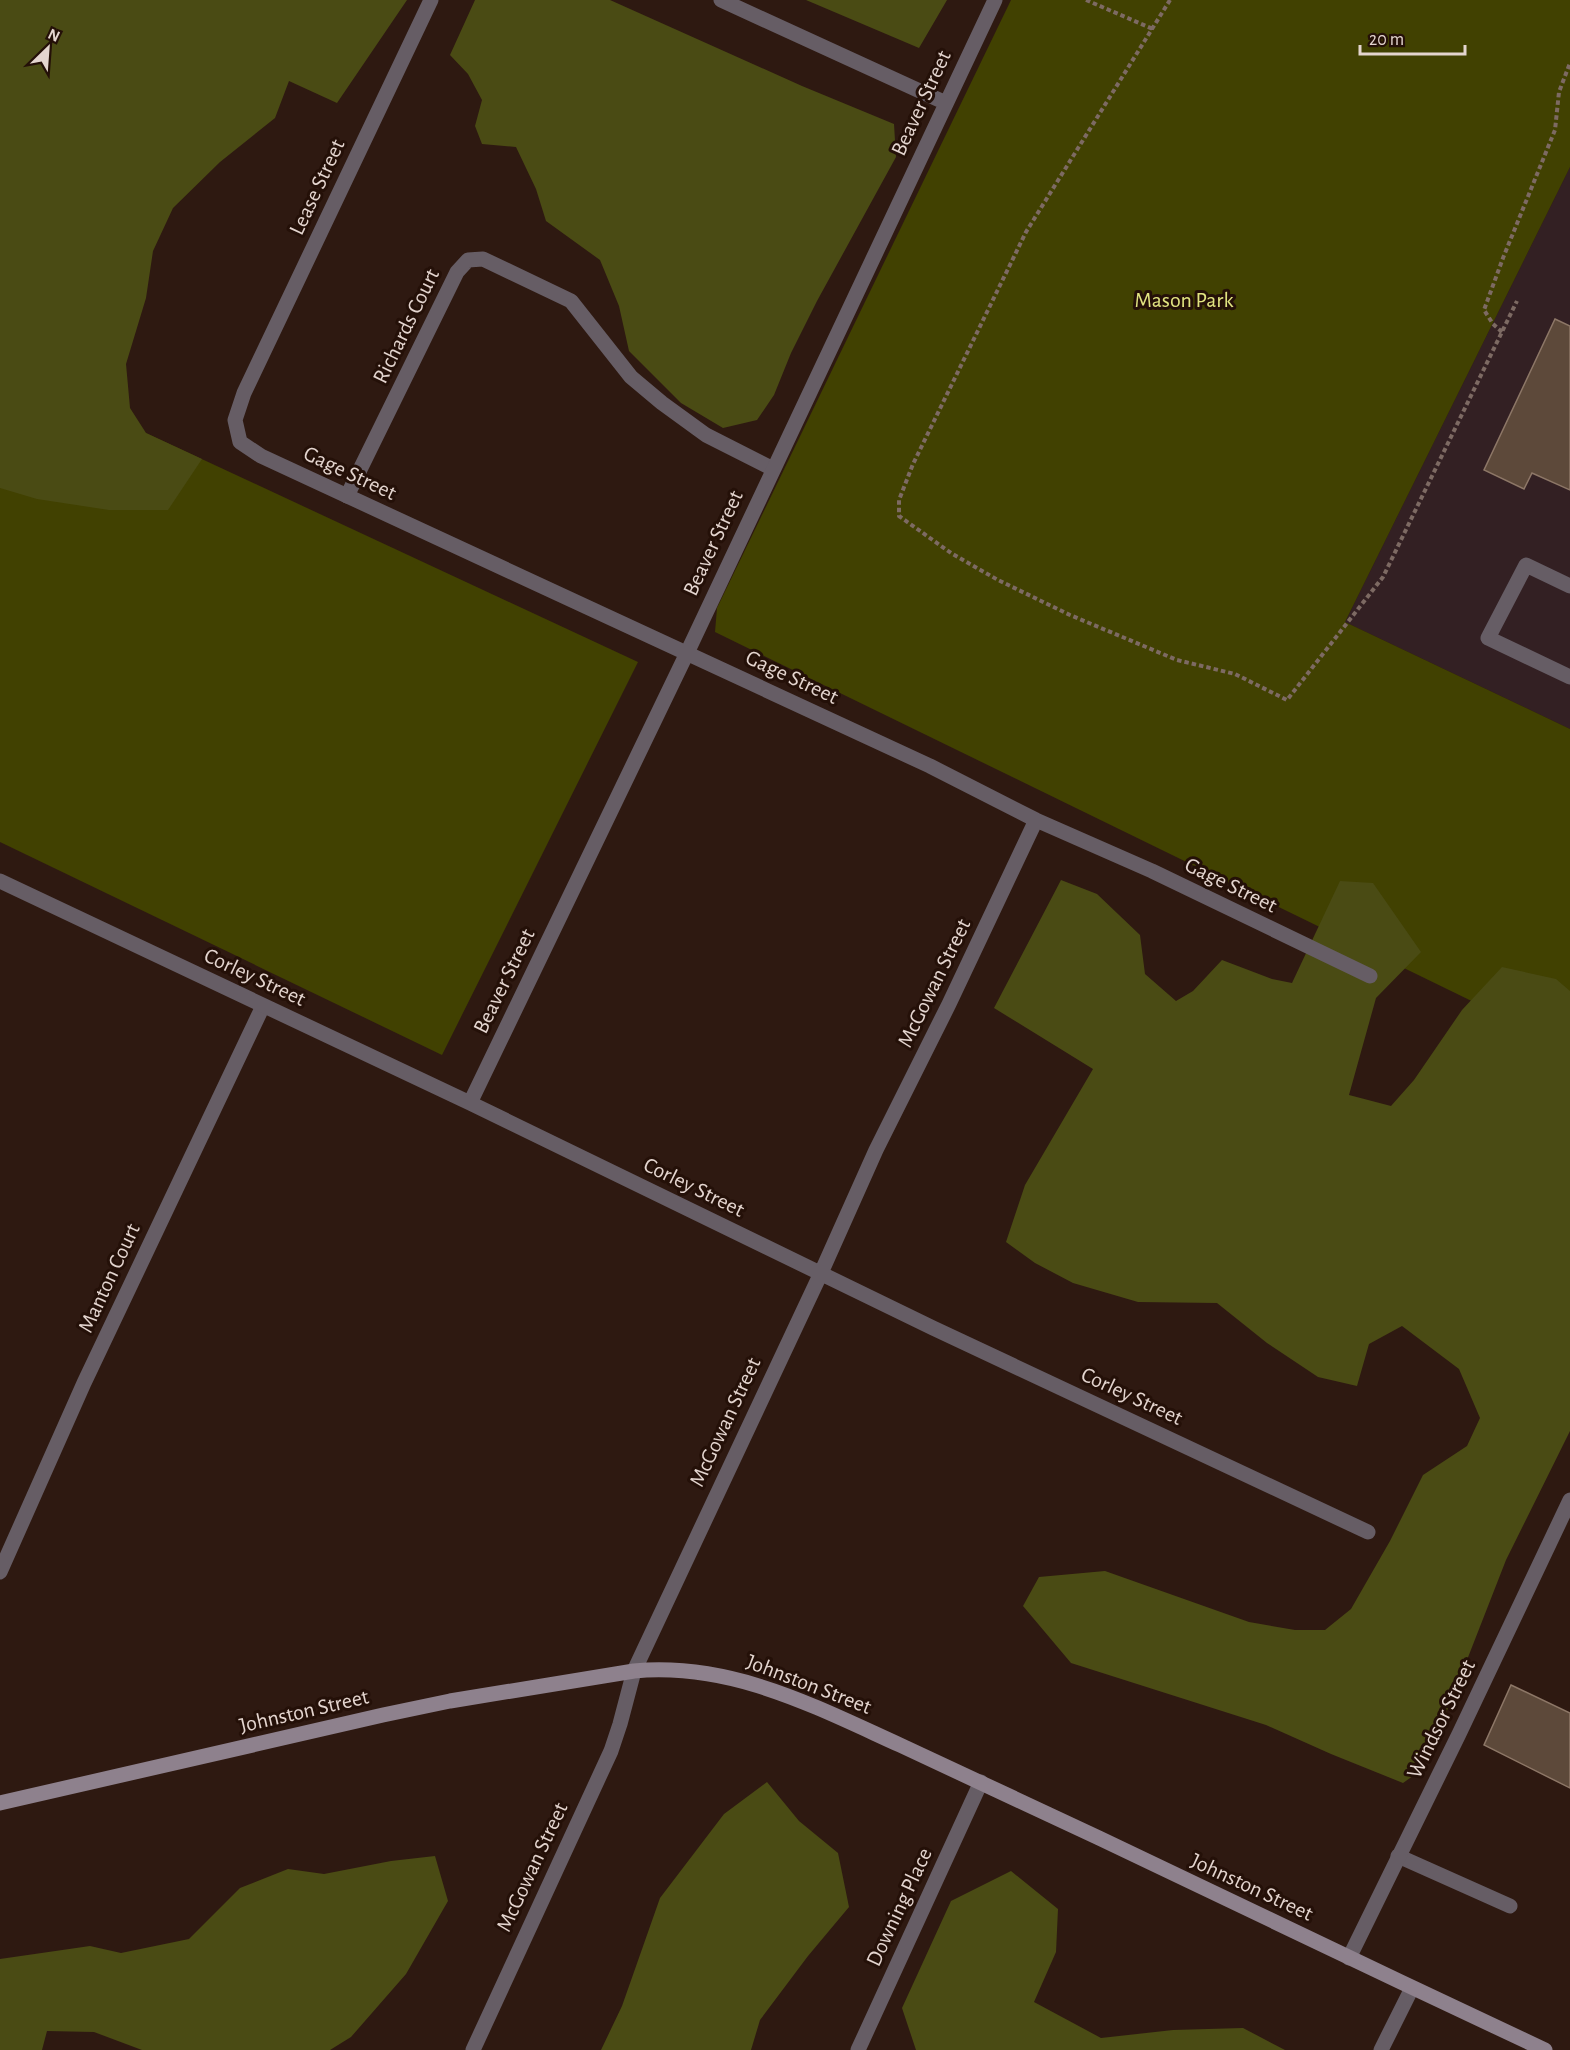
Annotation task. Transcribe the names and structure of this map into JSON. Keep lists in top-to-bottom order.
{
  "streets": {
    "main road": ["Johnston Street"],
    "street": [
      "Beaver Street",
      "Lease Street",
      "Richards Court",
      "Gage Street",
      "Corley Street",
      "McGowan Street",
      "Manton Court",
      "Windsor Street",
      "Downing Place"
    ]
  },
  "crossings": [
    ["Beaver Street", "Richards Court"],
    ["Beaver Street", "Gage Street"],
    ["Beaver Street", "Corley Street"],
    ["Lease Street", "Gage Street"],
    ["Richards Court", "Gage Street"],
    ["Gage Street", "McGowan Street"],
    ["Corley Street", "McGowan Street"],
    ["Corley Street", "Manton Court"],
    ["McGowan Street", "Johnston Street"],
    ["Johnston Street", "Windsor Street"],
    ["Johnston Street", "Downing Place"]
  ],
  "parks": ["Mason Park"],
  "scale_bar": "20 m",
  "north": "top right"
}
